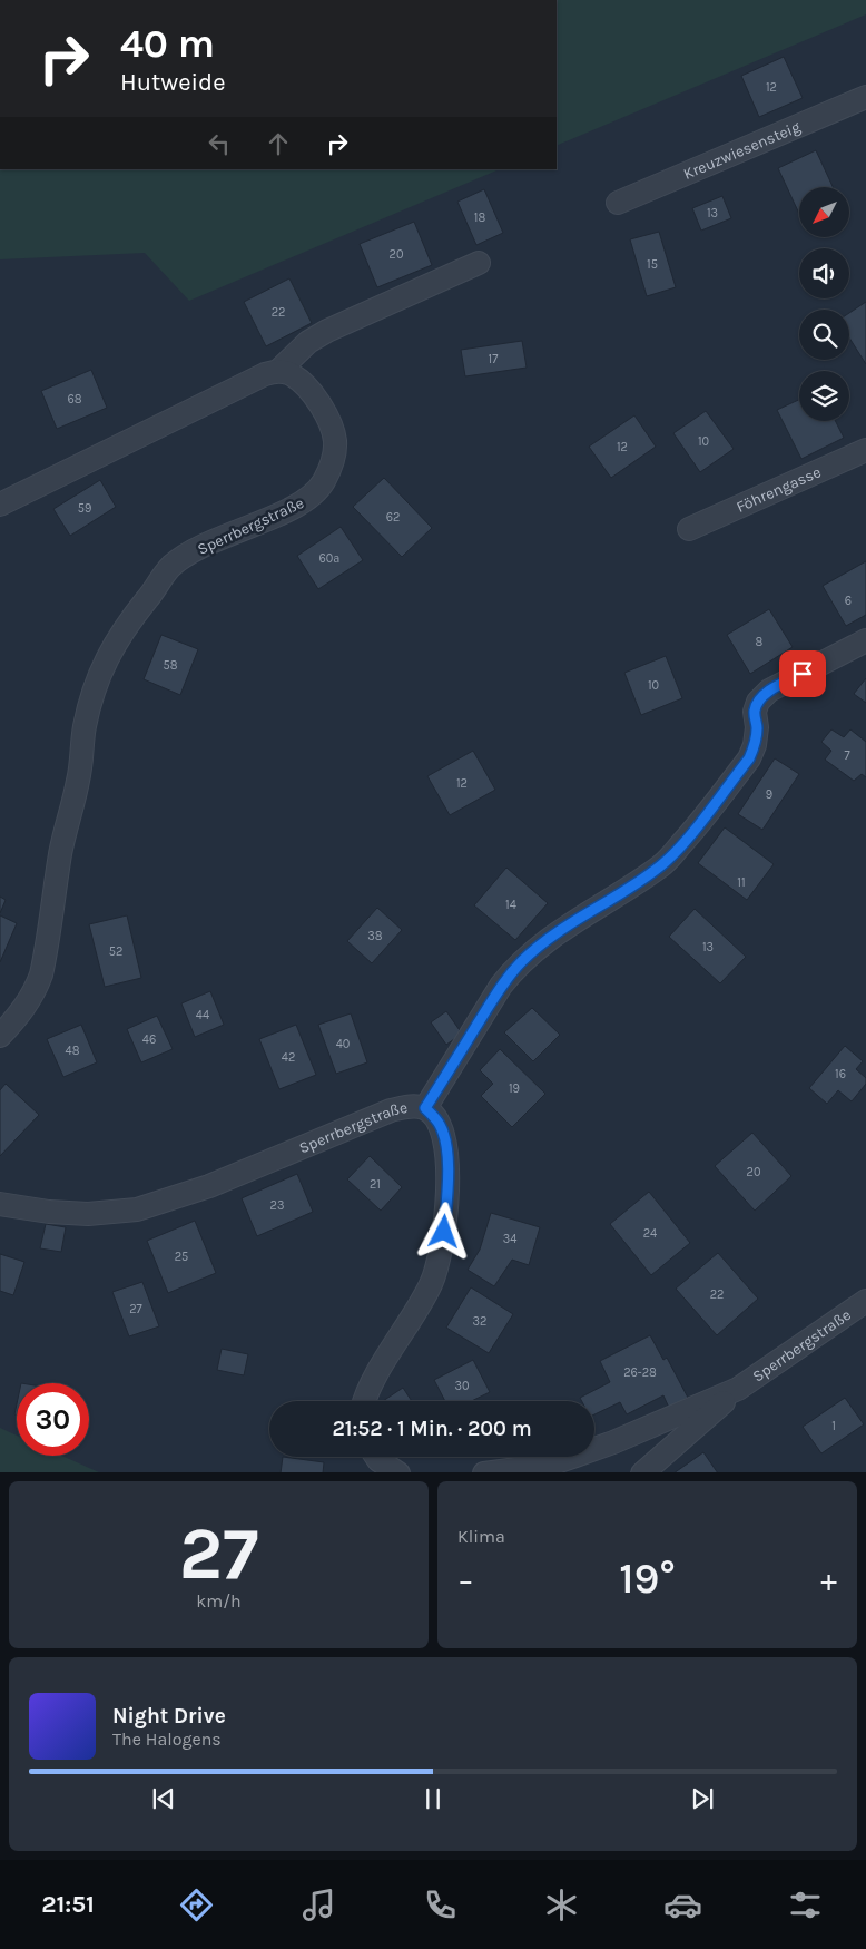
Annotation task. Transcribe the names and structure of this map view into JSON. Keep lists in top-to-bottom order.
{
  "streets": {
    "street": ["Kreuzwiesensteig", "Föhrengasse", "Sperrbergstraße"]
  },
  "house_numbers": [
    "12",
    "13",
    "18",
    "20",
    "15",
    "22",
    "17",
    "68",
    "10",
    "12",
    "59",
    "62",
    "60a",
    "6",
    "8",
    "58",
    "10",
    "7",
    "12",
    "9",
    "11",
    "14",
    "38",
    "13",
    "52",
    "44",
    "46",
    "40",
    "48",
    "42",
    "16",
    "19",
    "20",
    "21",
    "23",
    "24",
    "34",
    "25",
    "22",
    "27",
    "32",
    "26-28",
    "30",
    "1"
  ],
  "north": "bottom left",
  "page": {
    "turn": ["40 m", "Hutweide"],
    "limit": "30",
    "trip": "21:52 · 1 Min. · 200 m",
    "tile": [
      ["27", "km/h"],
      "Klima"
    ],
    "heat": ["−", "19°", "+"],
    "song": ["Night Drive", "The Halogens"],
    "tabs": "21:51"
  }
}
